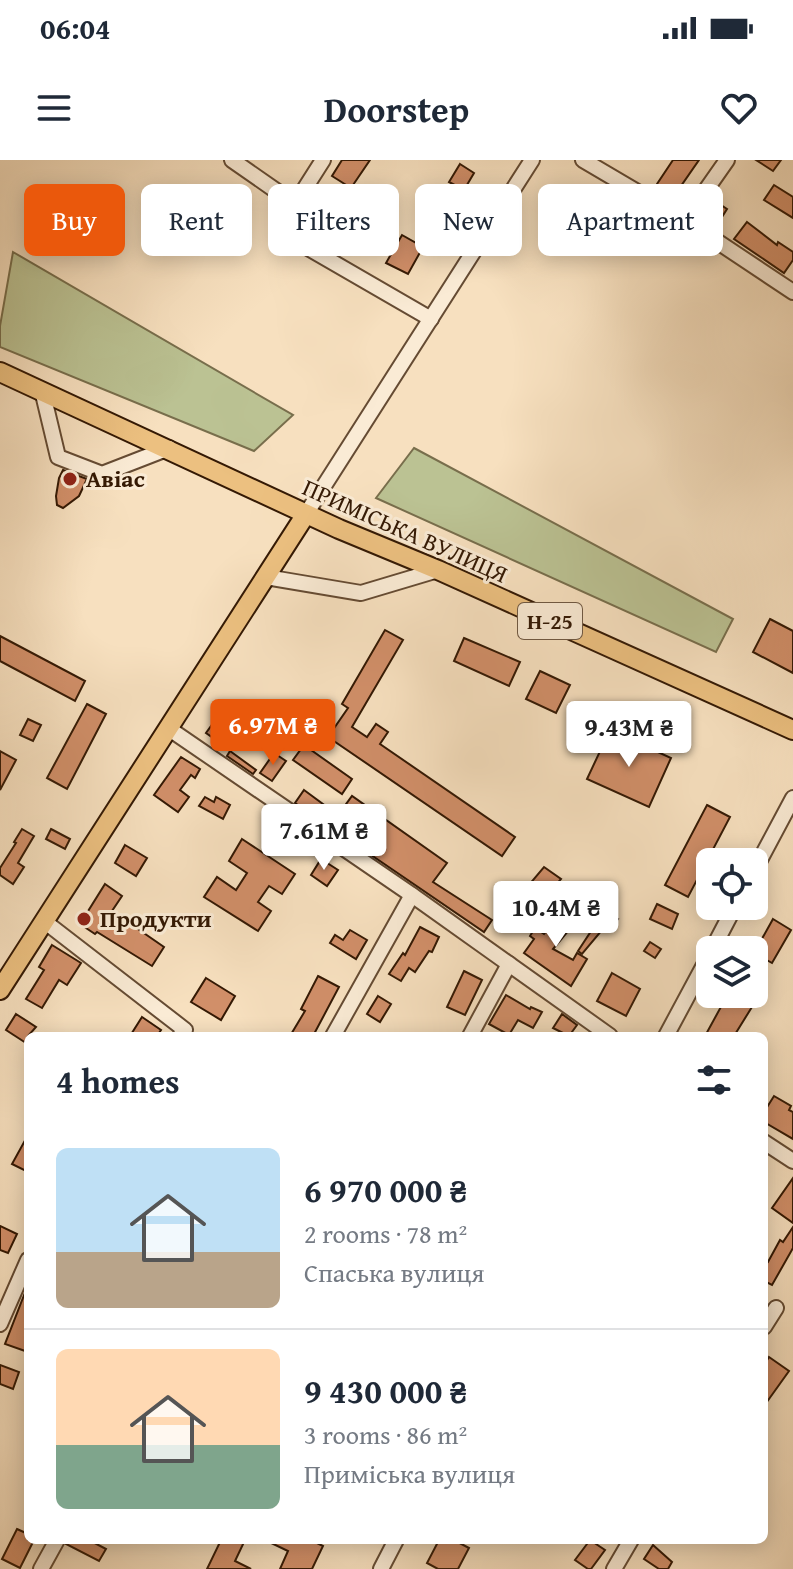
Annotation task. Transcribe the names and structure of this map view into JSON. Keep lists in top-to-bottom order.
{
  "streets": {
    "main road": ["ПРИМІСЬКА ВУЛИЦЯ", "Н-25"]
  },
  "places": ["Авіас", "Продукти"],
  "page": {
    "status": "06:04",
    "header": "Doorstep",
    "chip": [
      "Buy",
      "Rent",
      "Filters",
      "New",
      "Apartment"
    ],
    "price": [
      "6.97M ₴",
      "9.43M ₴",
      "7.61M ₴",
      "10.4M ₴"
    ],
    "heading": "4 homes",
    "list": [
      {
        "name": "6 970 000 ₴",
        "note": "2 rooms · 78 m² · Спаська вулиця"
      },
      {
        "name": "9 430 000 ₴",
        "note": "3 rooms · 86 m² · Приміська вулиця"
      }
    ]
  }
}
